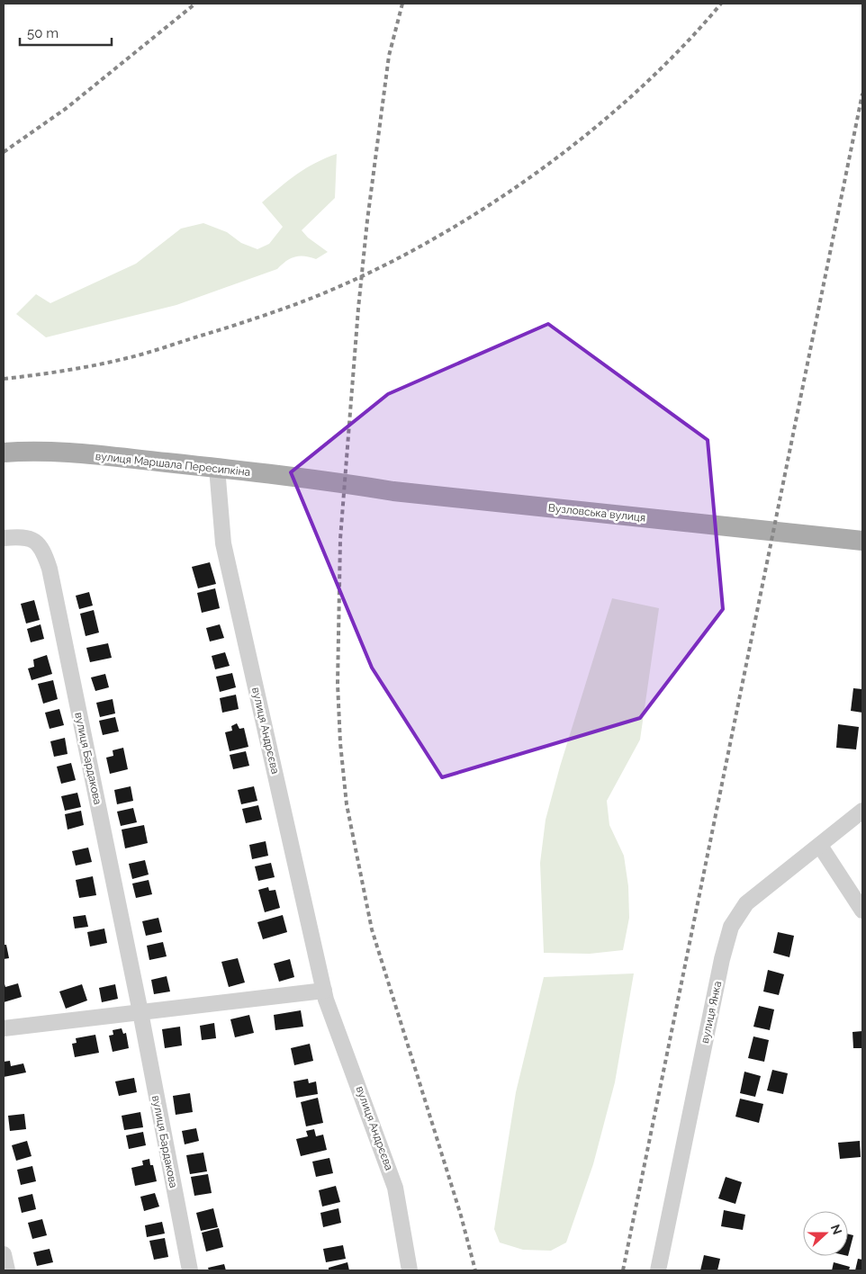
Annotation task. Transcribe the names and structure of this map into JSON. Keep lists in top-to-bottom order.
{
  "streets": {
    "main road": ["вулиця Маршала Пересипкіна", "Вузловська вулиця"],
    "street": ["вулиця Андрєєва", "вулиця Бардакова", "вулиця Янка"]
  },
  "crossings": [
    ["вулиця Маршала Пересипкіна", "Вузловська вулиця"],
    ["вулиця Маршала Пересипкіна", "вулиця Андрєєва"]
  ],
  "scale_bar": "50 m",
  "north": "right"
}
